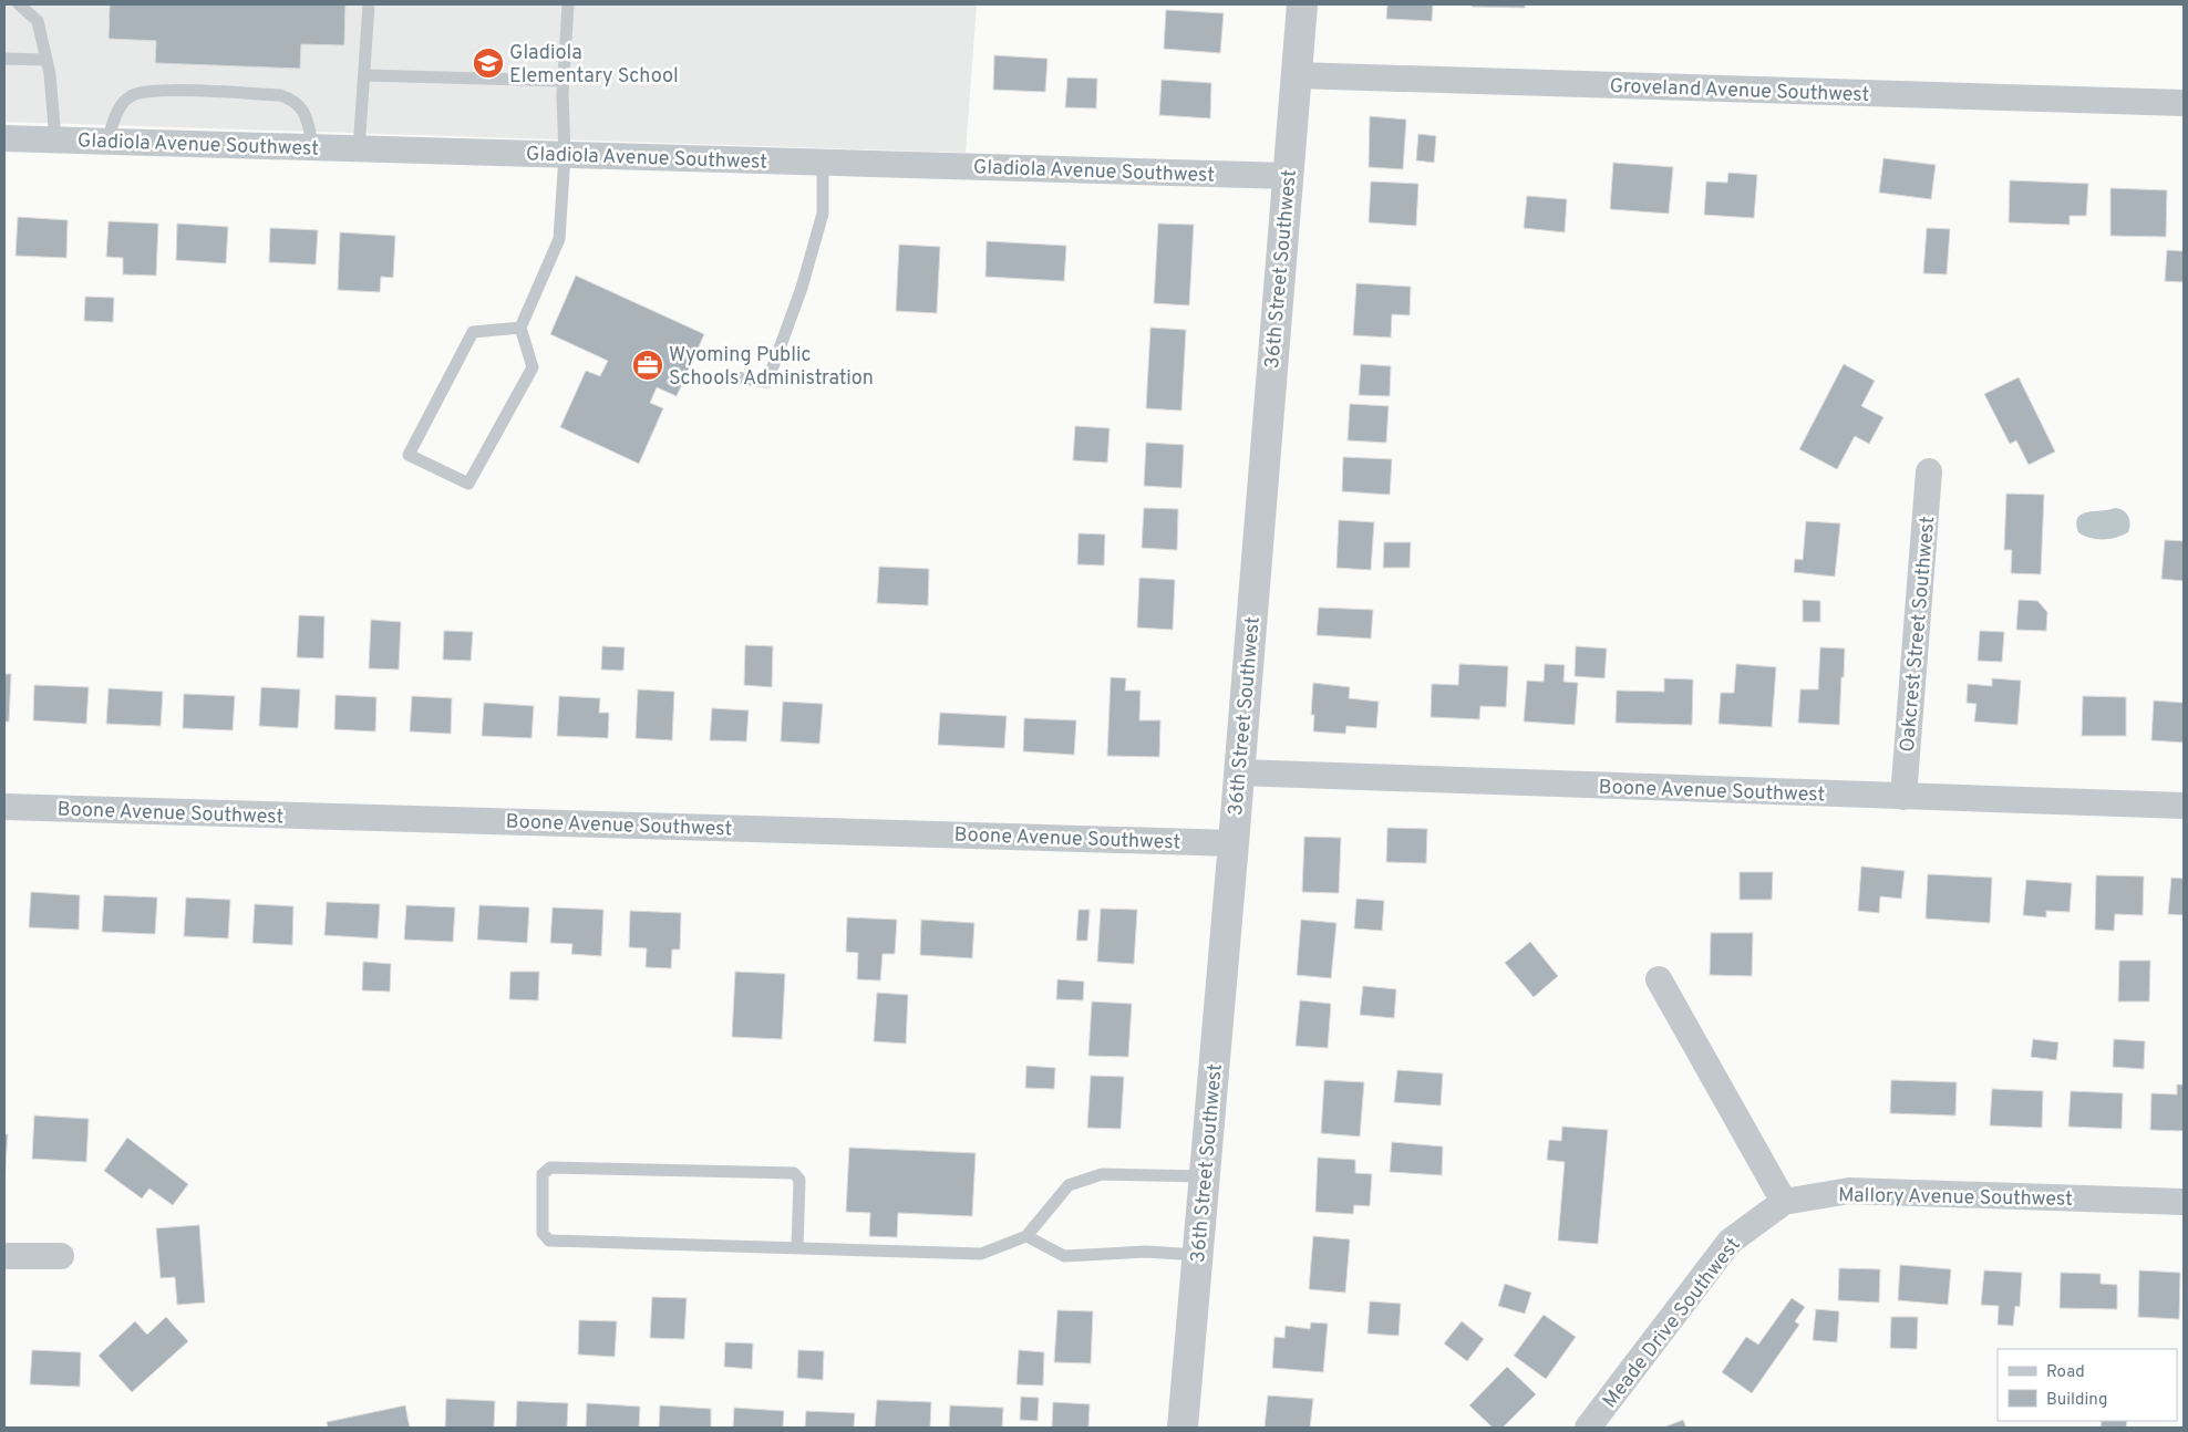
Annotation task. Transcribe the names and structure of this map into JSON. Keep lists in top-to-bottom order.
{
  "streets": {
    "street": [
      "Groveland Avenue Southwest",
      "Gladiola Avenue Southwest",
      "36th Street Southwest",
      "Oakcrest Street Southwest",
      "Boone Avenue Southwest",
      "Mallory Avenue Southwest",
      "Meade Drive Southwest"
    ]
  },
  "crossings": [
    ["Groveland Avenue Southwest", "36th Street Southwest"],
    ["Gladiola Avenue Southwest", "36th Street Southwest"],
    ["36th Street Southwest", "Boone Avenue Southwest"],
    ["Oakcrest Street Southwest", "Boone Avenue Southwest"],
    ["Mallory Avenue Southwest", "Meade Drive Southwest"]
  ],
  "places": {
    "school or university": ["Gladiola Elementary School"],
    "office": ["Wyoming Public Schools Administration"]
  },
  "legend": ["Road", "Building"]
}
